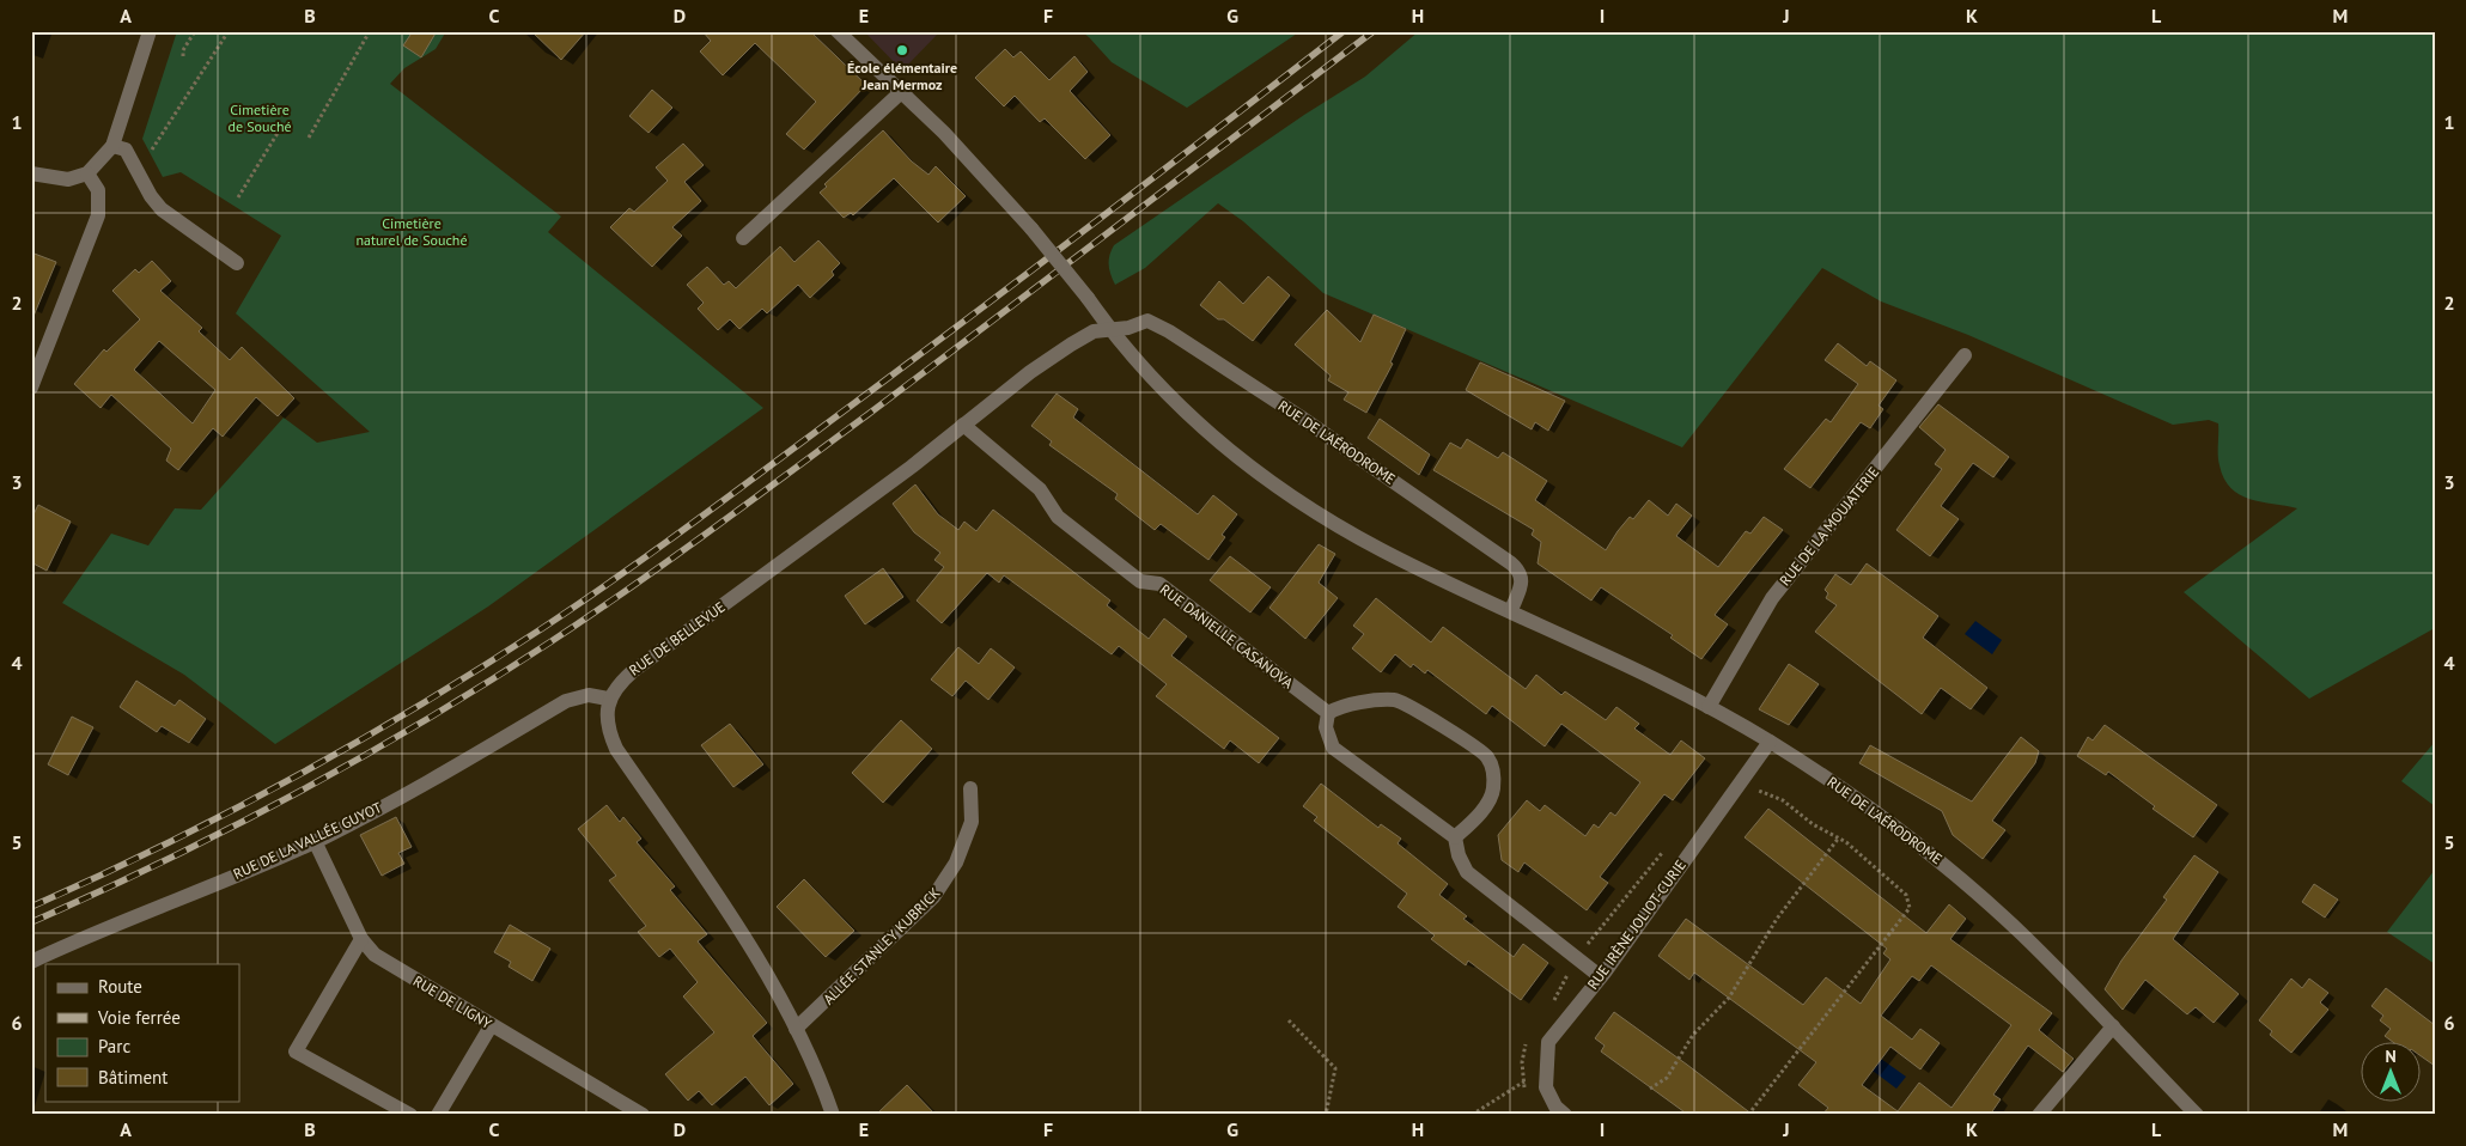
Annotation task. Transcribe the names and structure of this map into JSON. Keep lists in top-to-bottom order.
{
  "streets": {
    "street": [
      "RUE DE L'AÉRODROME",
      "RUE DE LA MOUJATERIE",
      "RUE DANIELLE CASANOVA",
      "RUE DE BELLEVUE",
      "RUE DE LA VALLÉE GUYOT",
      "RUE IRÈNE JOLIOT-CURIE",
      "ALLÉE STANLEY KUBRICK",
      "RUE DE LIGNY"
    ]
  },
  "crossings": [
    ["RUE DE L'AÉRODROME", "RUE DE LA MOUJATERIE"],
    ["RUE DE L'AÉRODROME", "RUE DE BELLEVUE"],
    ["RUE DE L'AÉRODROME", "RUE IRÈNE JOLIOT-CURIE"],
    ["RUE DANIELLE CASANOVA", "RUE DE BELLEVUE"],
    ["RUE DE BELLEVUE", "RUE DE LA VALLÉE GUYOT"],
    ["RUE DE LA VALLÉE GUYOT", "RUE DE LIGNY"]
  ],
  "parks": ["Cimetière de Souché", "Cimetière naturel de Souché"],
  "places": ["École élémentaire Jean Mermoz"],
  "legend": [
    "Route",
    "Voie ferrée",
    "Parc",
    "Bâtiment"
  ],
  "north": "top",
  "grid": {
    "columns": [
      "A",
      "B",
      "C",
      "D",
      "E",
      "F",
      "G",
      "H",
      "I",
      "J",
      "K",
      "L",
      "M"
    ],
    "rows": [
      "1",
      "2",
      "3",
      "4",
      "5",
      "6"
    ]
  }
}
